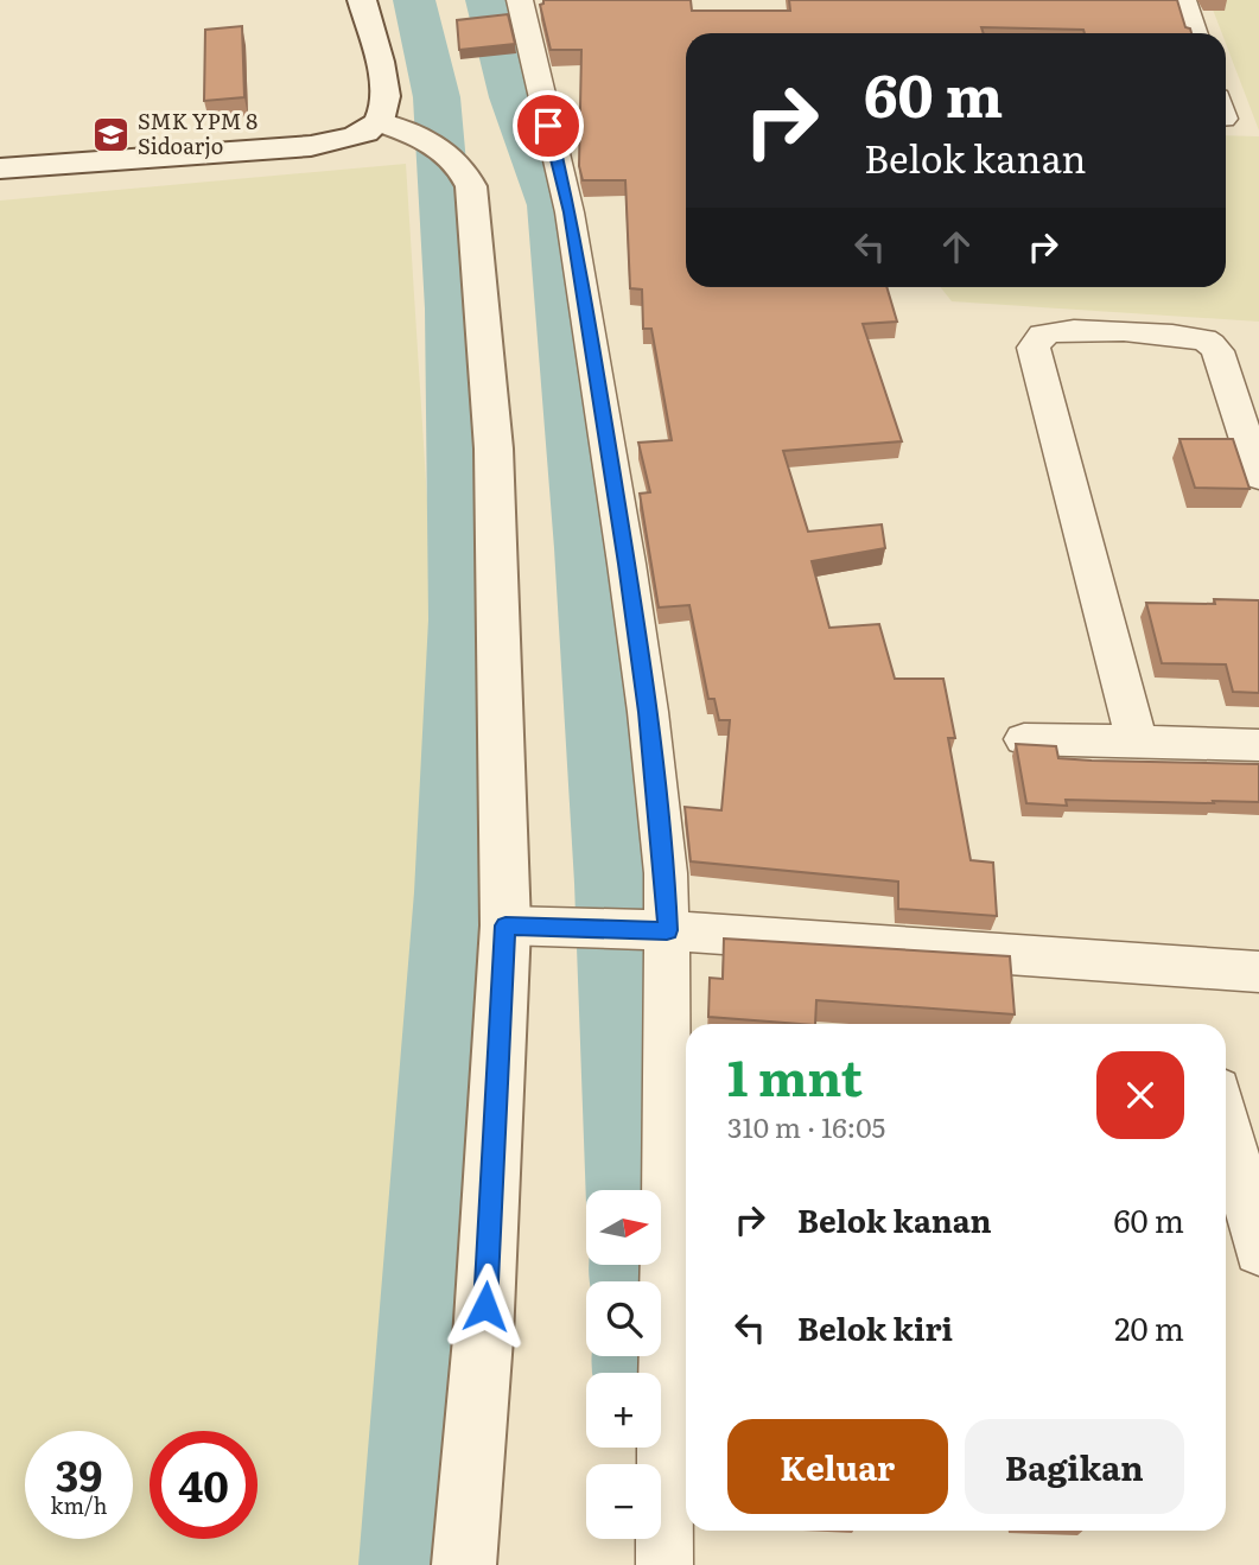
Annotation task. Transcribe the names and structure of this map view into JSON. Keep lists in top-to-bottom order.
{
  "places": {
    "school or university": ["SMK YPM 8 Sidoarjo"]
  },
  "north": "right",
  "page": {
    "turn": ["60 m", "Belok kanan"],
    "heading": ["1 mnt", "310 m · 16:05"],
    "list": [
      {
        "name": "Belok kanan",
        "value": "60 m"
      },
      {
        "name": "Belok kiri",
        "value": "20 m"
      }
    ],
    "map_buttons": ["+", "−"],
    "buttons": ["Keluar", "Bagikan"],
    "speed": "39 km/h",
    "limit": "40"
  }
}
